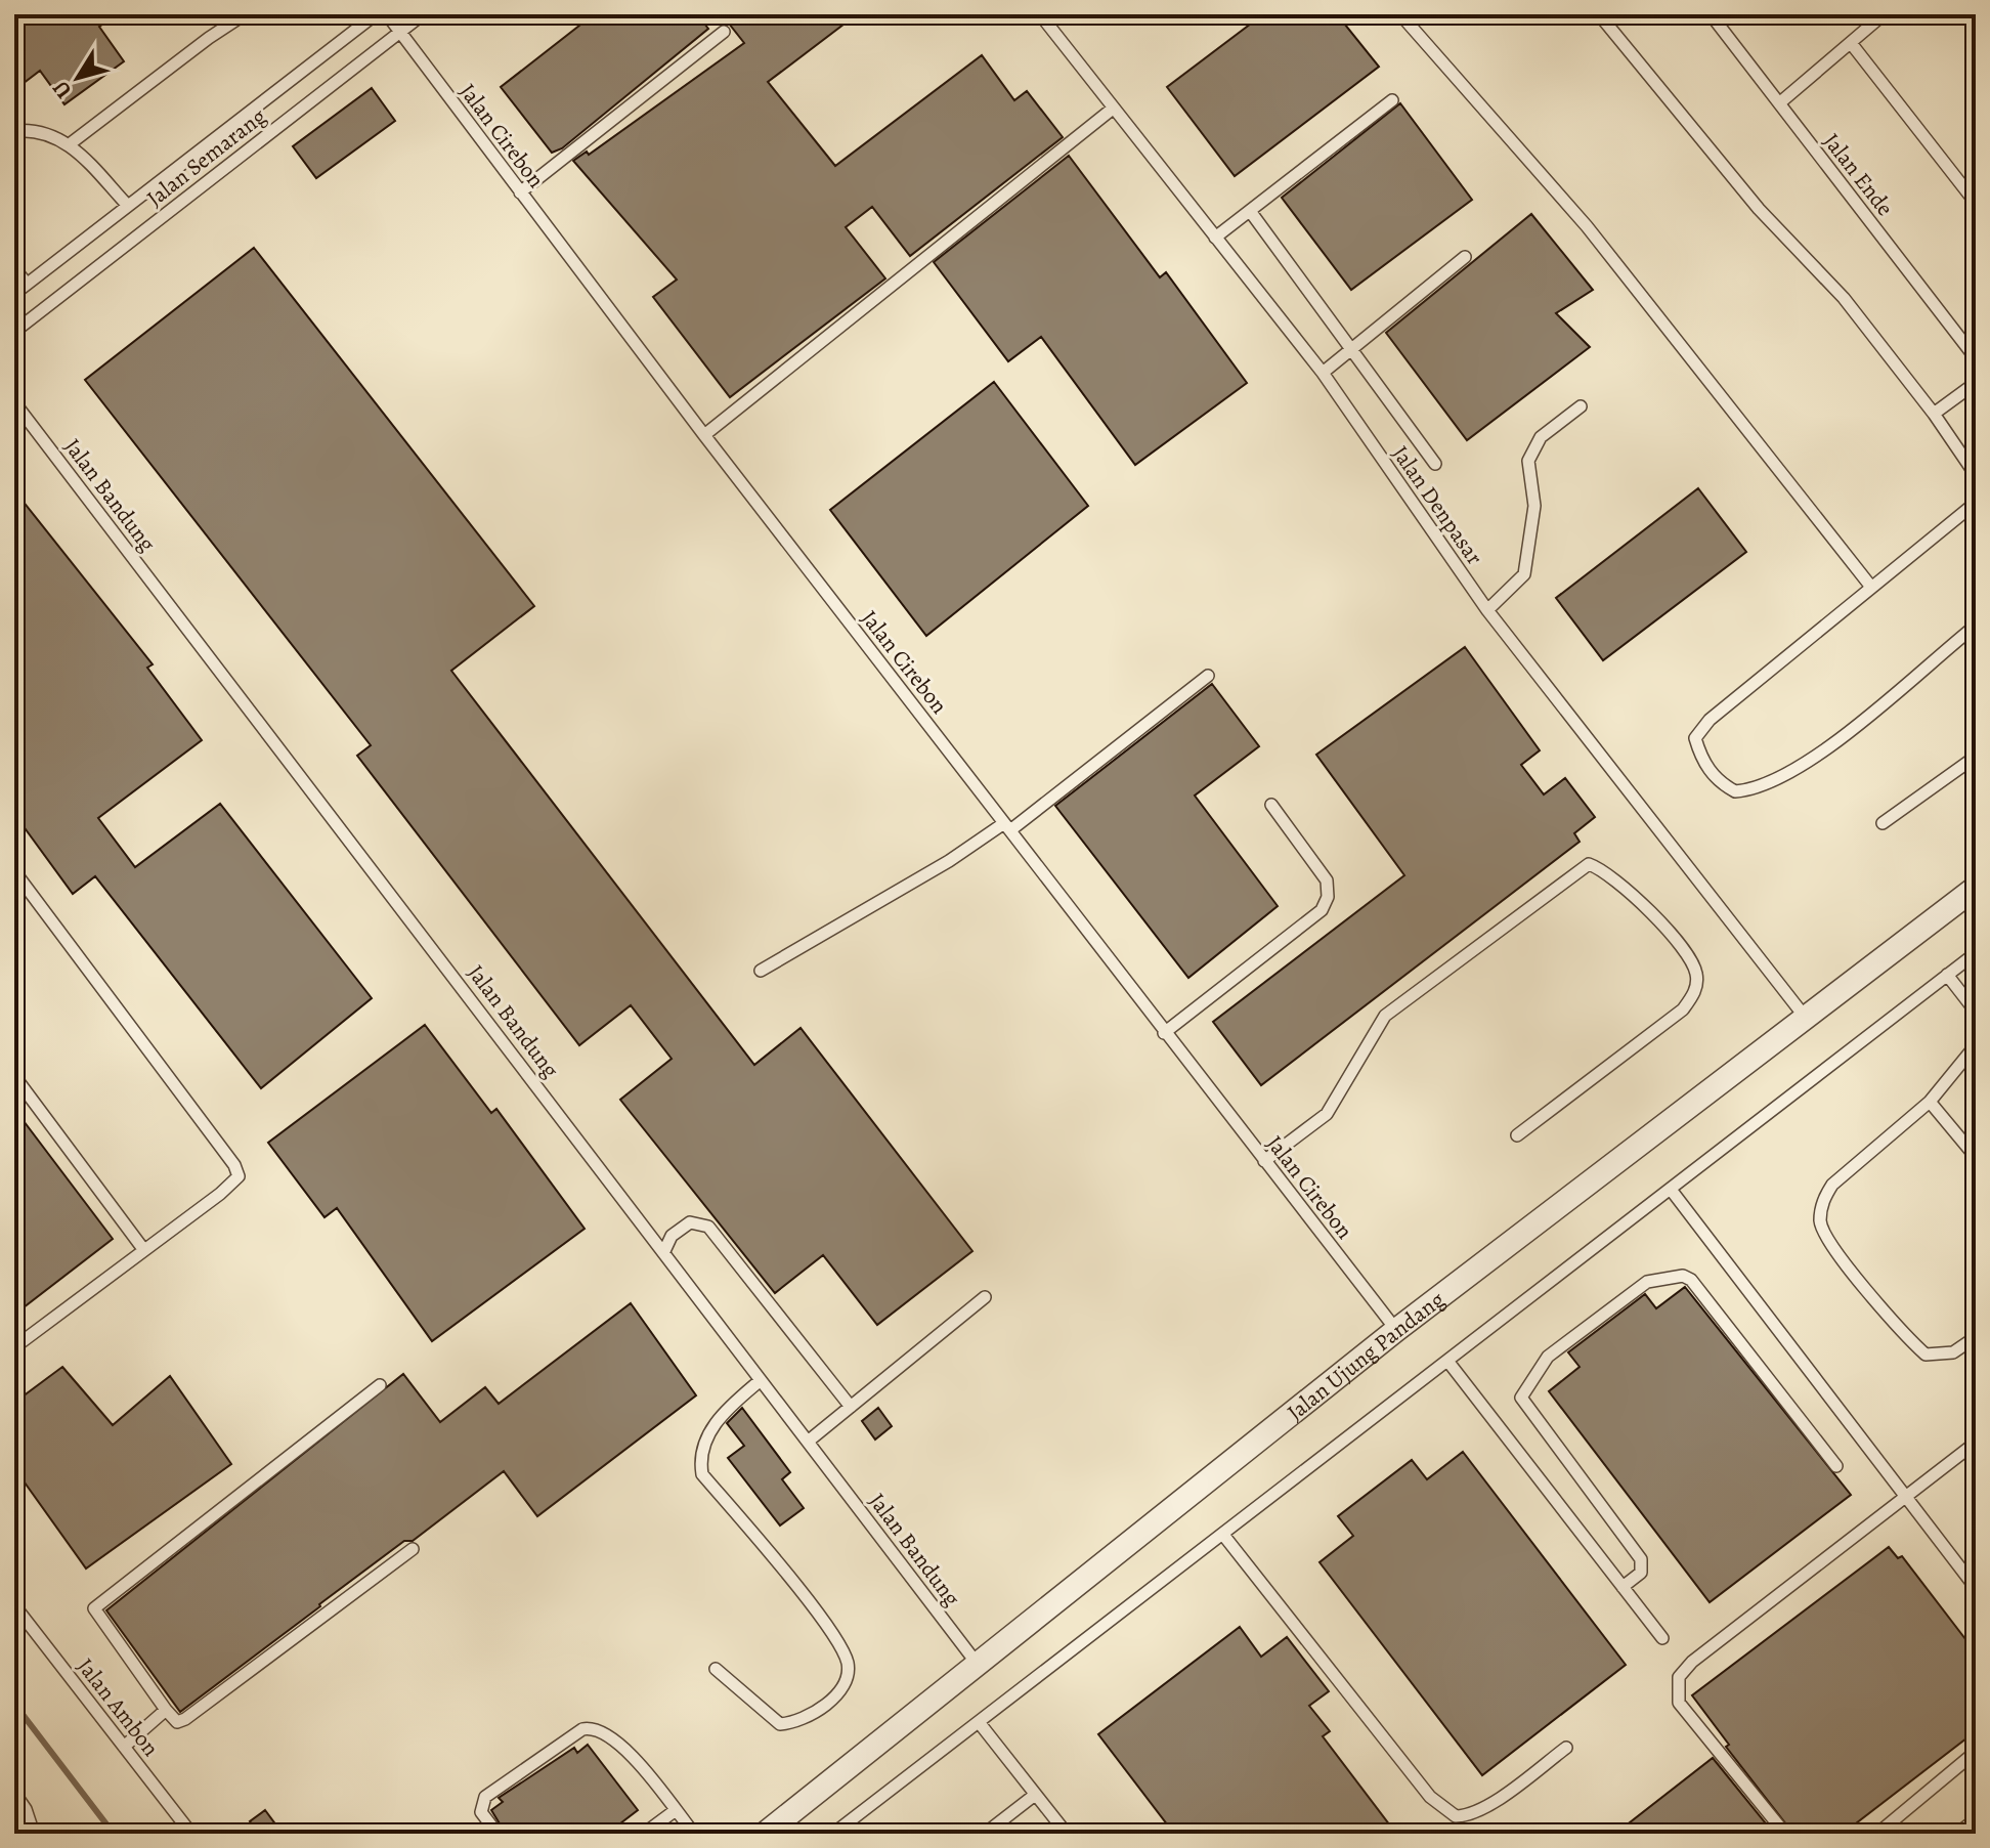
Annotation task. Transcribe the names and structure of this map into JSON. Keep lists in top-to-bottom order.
{
  "streets": {
    "street": ["Jalan Ujung Pandang"],
    "lane": [
      "Jalan Cirebon",
      "Jalan Semarang",
      "Jalan Ende",
      "Jalan Bandung",
      "Jalan Denpasar",
      "Jalan Ambon"
    ]
  },
  "crossings": [
    ["Jalan Cirebon", "Jalan Semarang"],
    ["Jalan Cirebon", "Jalan Ujung Pandang"],
    ["Jalan Bandung", "Jalan Ujung Pandang"],
    ["Jalan Denpasar", "Jalan Ujung Pandang"]
  ],
  "north": "bottom left"
}
